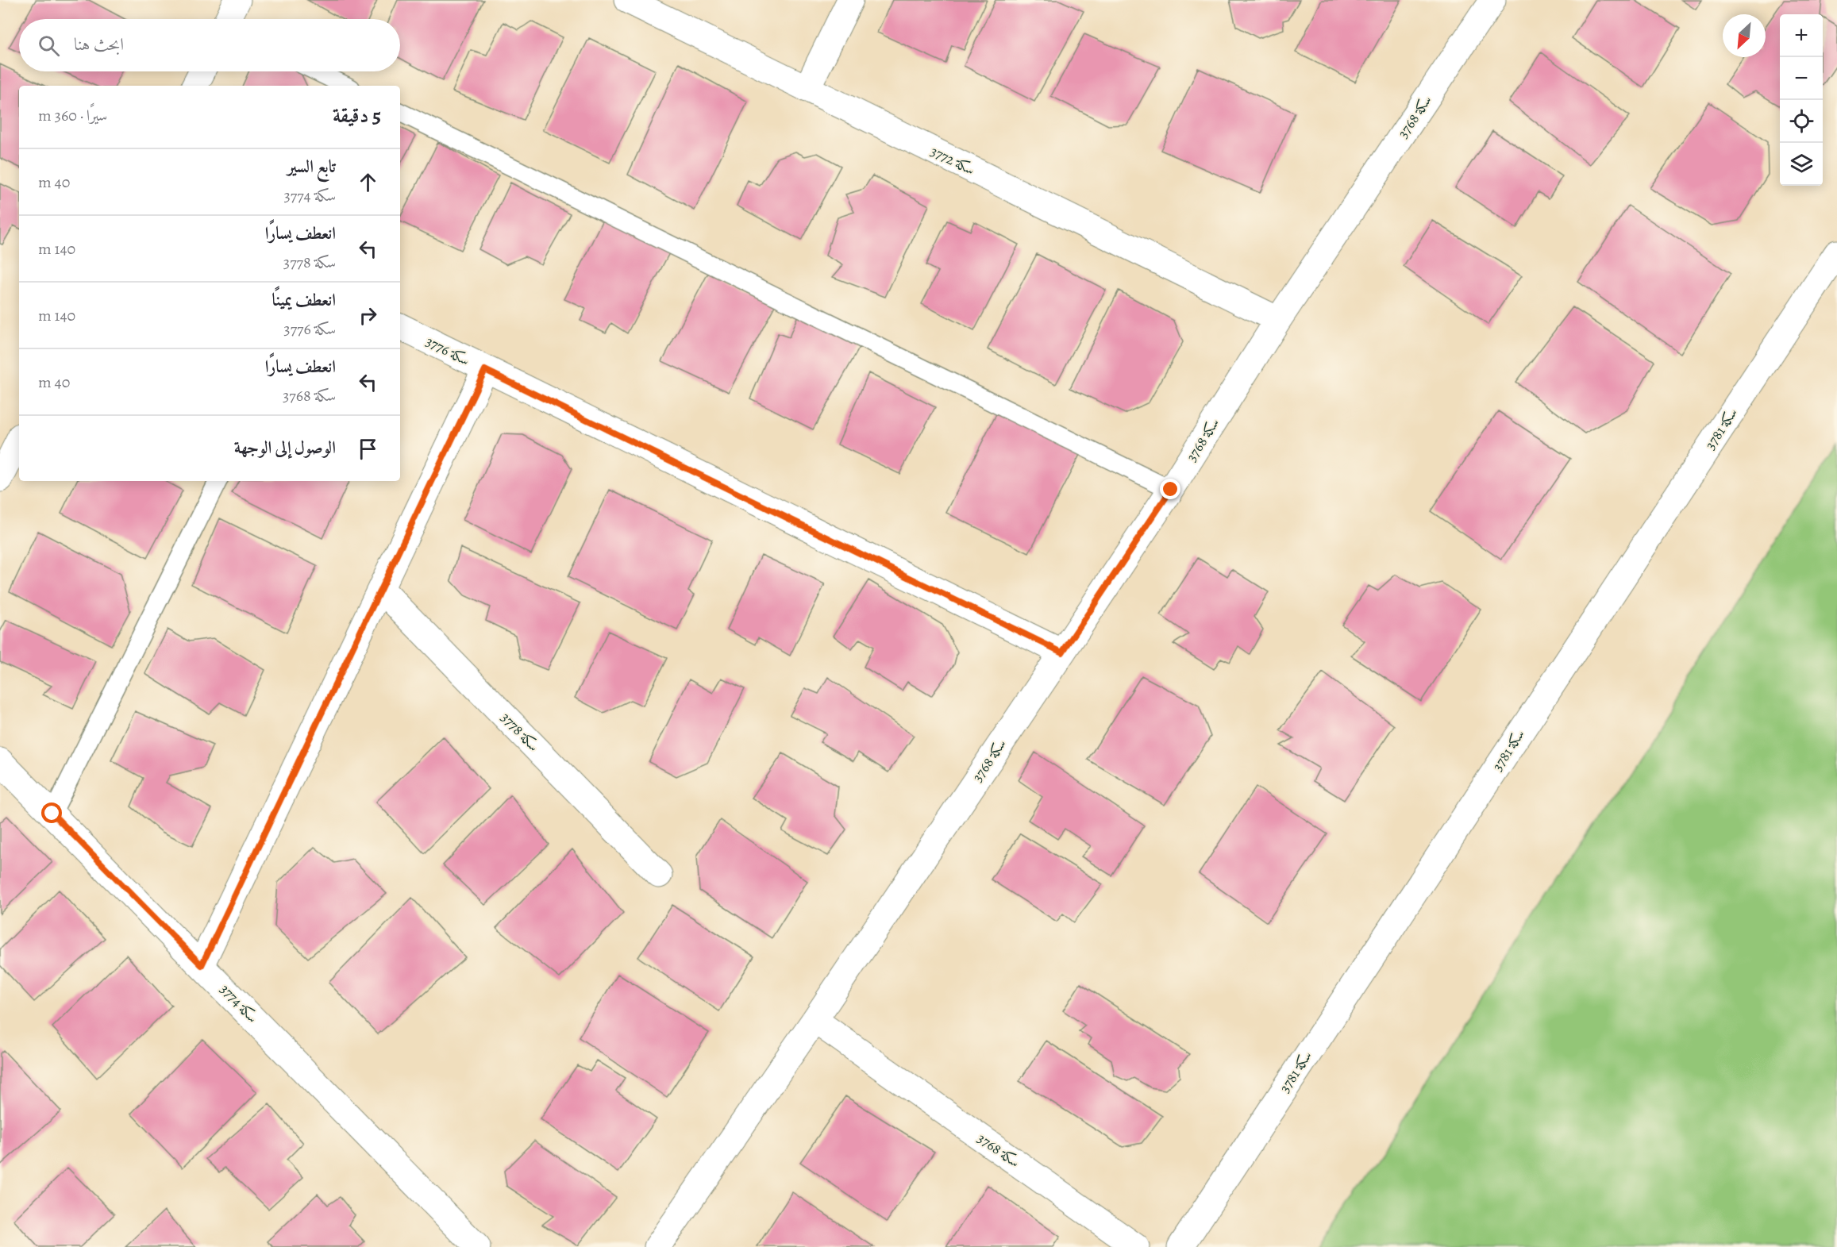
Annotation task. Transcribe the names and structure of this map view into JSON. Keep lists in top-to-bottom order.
{
  "streets": {
    "street": [
      "سكة 3768",
      "سكة 3772",
      "سكة 3776",
      "سكة 3781",
      "سكة 3778",
      "سكة 3774"
    ]
  },
  "crossings": [
    ["سكة 3768", "سكة 3772"],
    ["سكة 3768", "سكة 3776"]
  ],
  "north": "bottom left",
  "page": {
    "map_buttons": ["+", "−"],
    "search": "ابحث هنا",
    "heading": ["5 دقيقة", "سيرًا · 360 m"],
    "list": [
      ["تابع السير", "سكة 3774", "40 m"],
      ["انعطف يسارًا", "سكة 3778", "140 m"],
      ["انعطف يمينًا", "سكة 3776", "140 m"],
      ["انعطف يسارًا", "سكة 3768", "40 m"],
      "الوصول إلى الوجهة"
    ]
  }
}
